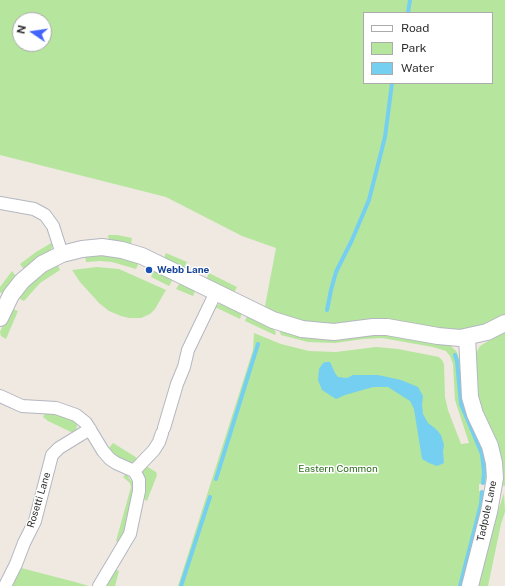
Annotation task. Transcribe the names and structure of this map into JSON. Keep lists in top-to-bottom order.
{
  "streets": {
    "street": ["Rosetti Lane", "Tadpole Lane"]
  },
  "parks": ["Eastern Common"],
  "places": ["Webb Lane"],
  "legend": ["Road", "Park", "Water"],
  "north": "left"
}
